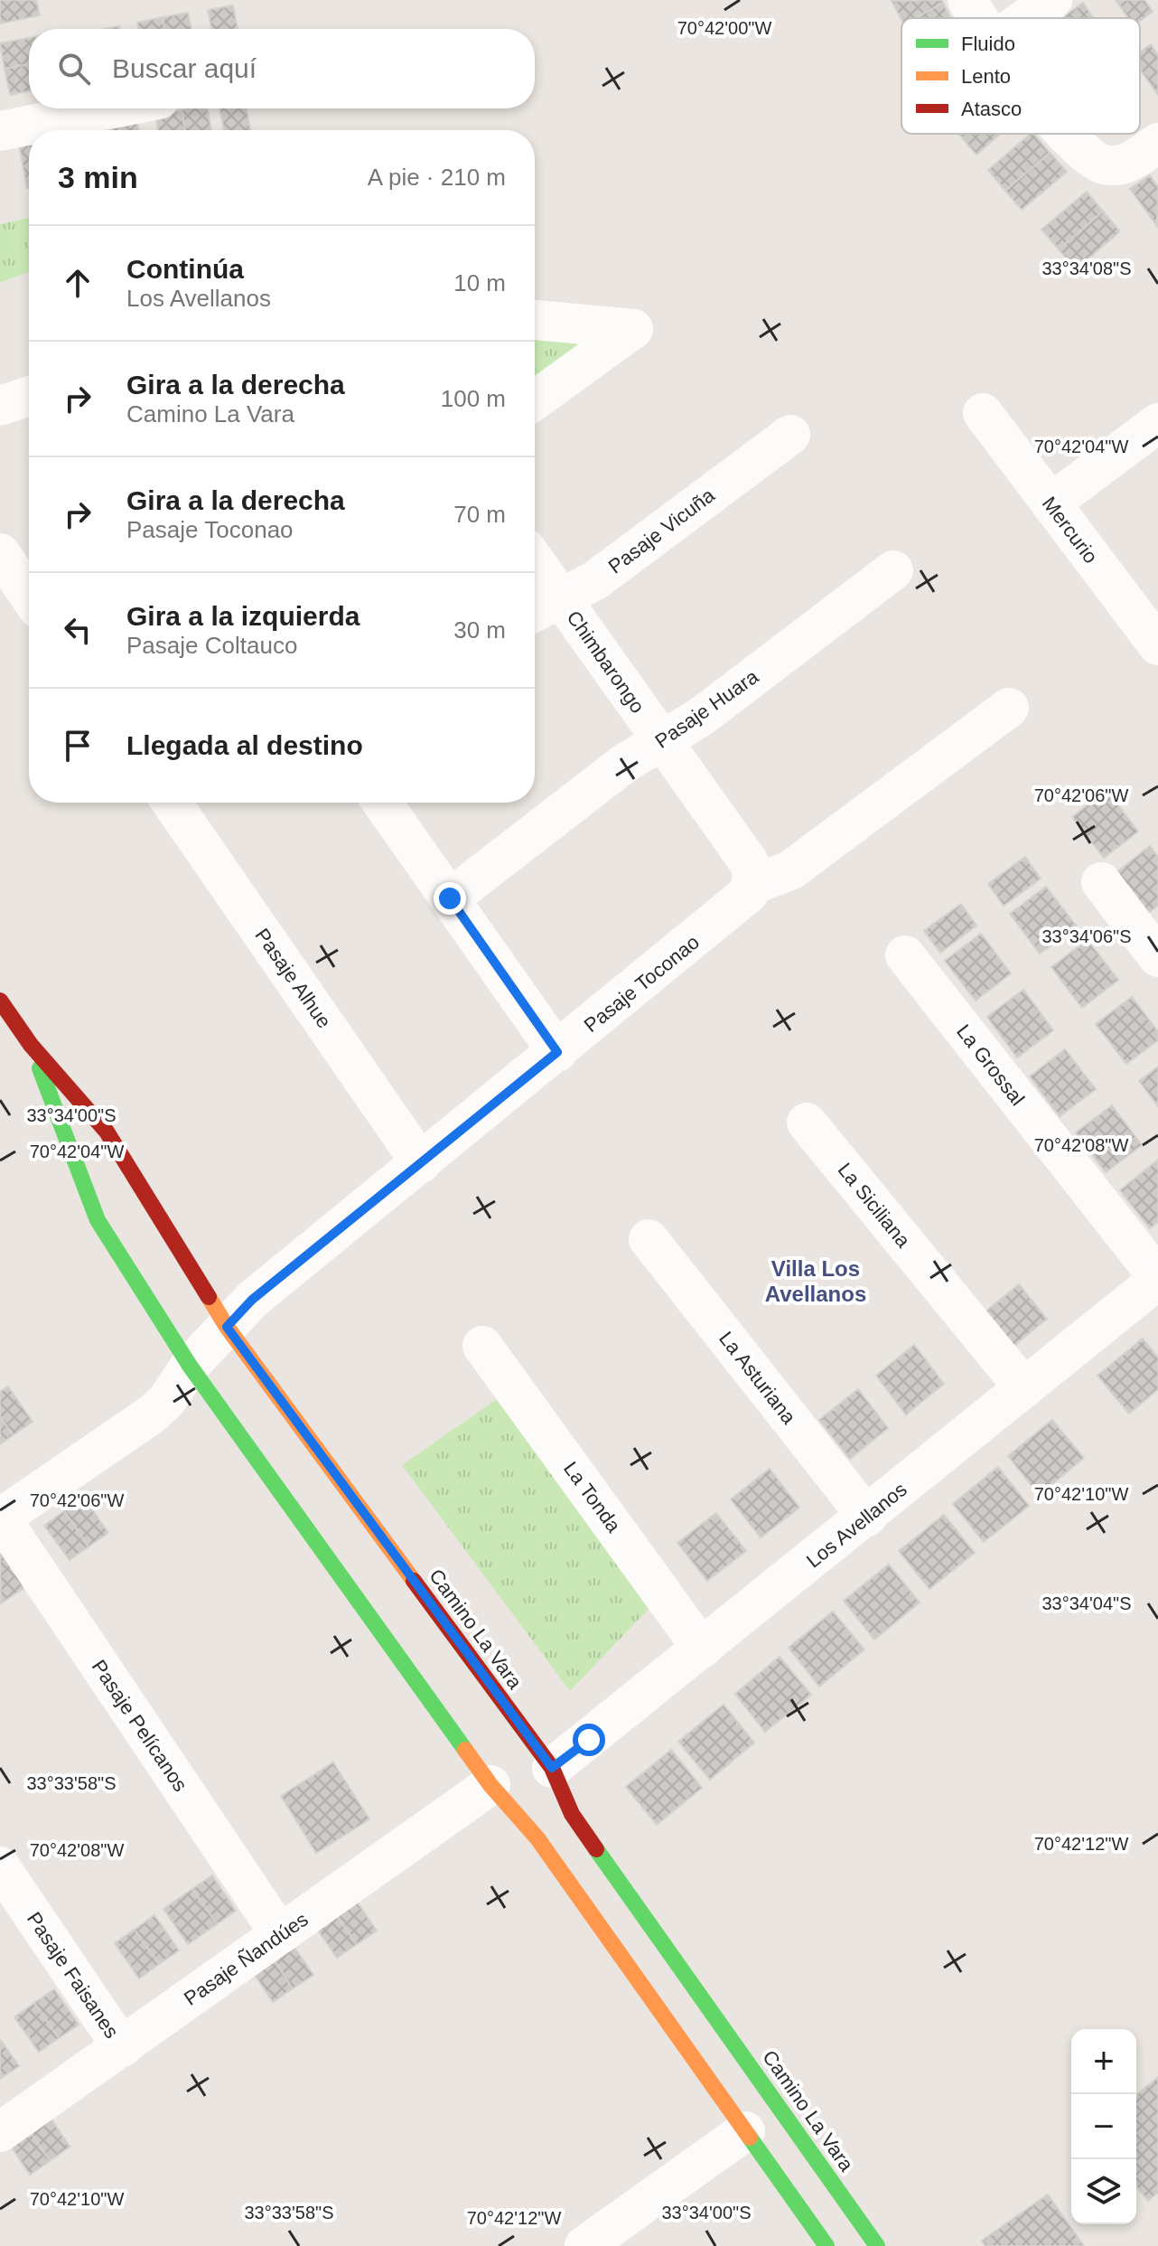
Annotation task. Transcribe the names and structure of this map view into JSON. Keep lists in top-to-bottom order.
{
  "streets": {
    "street": [
      "Mercurio",
      "Pasaje Vicuña",
      "Chimbarongo",
      "Pasaje Huara",
      "Pasaje Alhue",
      "Pasaje Toconao",
      "La Grossal",
      "La Siciliana",
      "La Asturiana",
      "La Tonda",
      "Los Avellanos",
      "Camino La Vara",
      "Pasaje Pelícanos",
      "Pasaje Ñandúes",
      "Pasaje Faisanes"
    ]
  },
  "crossings": [
    ["Pasaje Vicuña", "Chimbarongo"],
    ["Chimbarongo", "Pasaje Huara"],
    ["Chimbarongo", "Pasaje Toconao"],
    ["Pasaje Alhue", "Pasaje Toconao"],
    ["Pasaje Toconao", "Camino La Vara"],
    ["Pasaje Toconao", "Pasaje Pelícanos"],
    ["La Grossal", "Los Avellanos"],
    ["La Siciliana", "Los Avellanos"],
    ["La Asturiana", "Los Avellanos"],
    ["La Tonda", "Los Avellanos"],
    ["Los Avellanos", "Camino La Vara"],
    ["Camino La Vara", "Pasaje Ñandúes"],
    ["Pasaje Pelícanos", "Pasaje Ñandúes"],
    ["Pasaje Ñandúes", "Pasaje Faisanes"]
  ],
  "districts": ["Villa Los Avellanos"],
  "legend": ["Fluido", "Lento", "Atasco"],
  "page": {
    "search": "Buscar aquí",
    "heading": ["3 min", "A pie · 210 m"],
    "list": [
      ["Continúa", "Los Avellanos", "10 m"],
      ["Gira a la derecha", "Camino La Vara", "100 m"],
      ["Gira a la derecha", "Pasaje Toconao", "70 m"],
      ["Gira a la izquierda", "Pasaje Coltauco", "30 m"],
      "Llegada al destino"
    ],
    "map_buttons": ["+", "−"]
  },
  "coordinates": [
    "70°42'00\"W",
    "33°34'08\"S",
    "70°42'04\"W",
    "70°42'06\"W",
    "33°34'06\"S",
    "33°34'00\"S",
    "70°42'08\"W",
    "70°42'10\"W",
    "33°34'04\"S",
    "33°33'58\"S",
    "70°42'12\"W"
  ]
}
